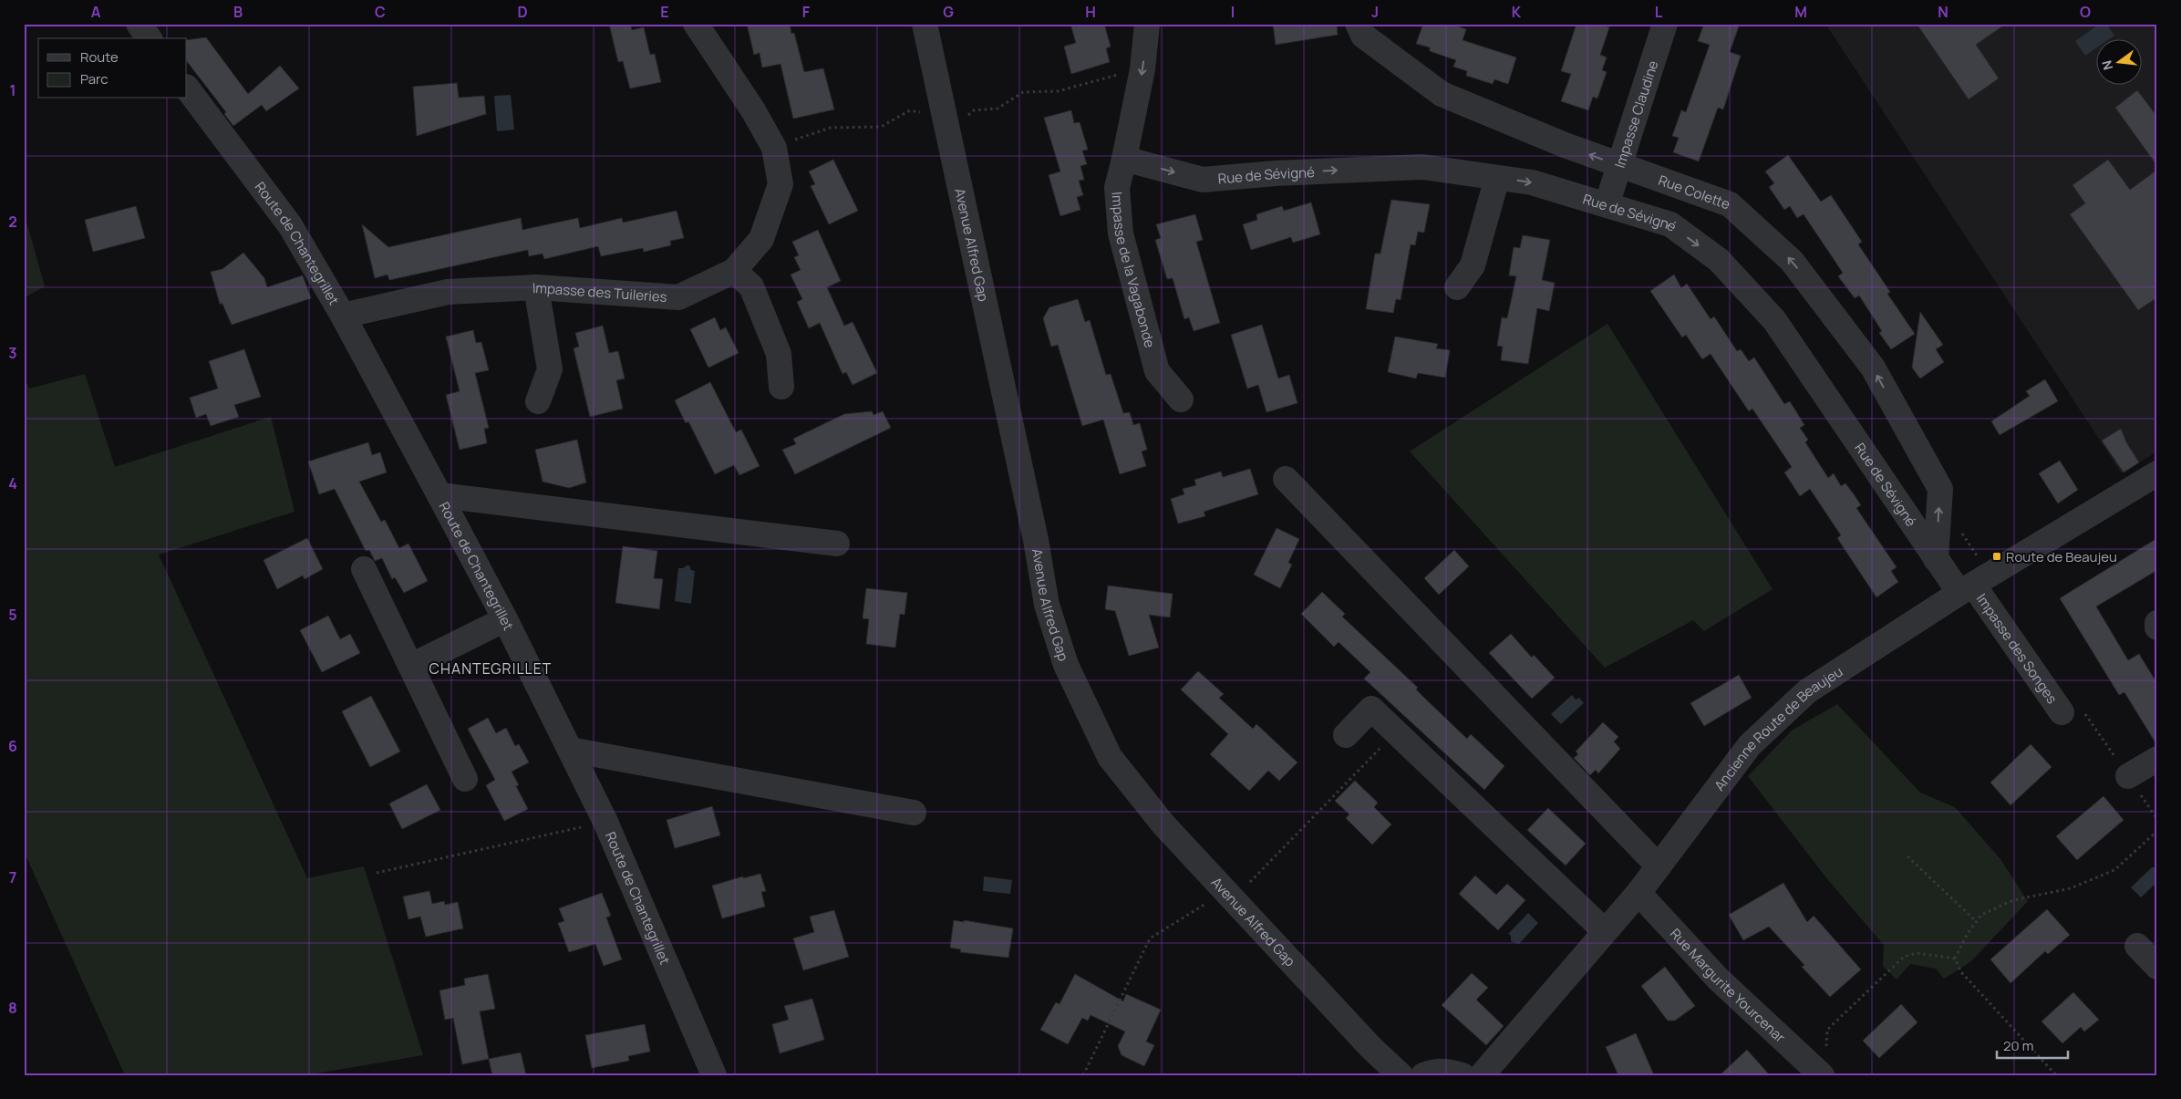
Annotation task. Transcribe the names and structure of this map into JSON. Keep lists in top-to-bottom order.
{
  "streets": {
    "street": [
      "Impasse Claudine",
      "Rue de Sévigné",
      "Rue Colette",
      "Route de Chantegrillet",
      "Avenue Alfred Gap",
      "Impasse de la Vagabonde",
      "Impasse des Tuileries",
      "Impasse des Songes",
      "Ancienne Route de Beaujeu",
      "Rue Margurite Yourcenar"
    ]
  },
  "crossings": [
    ["Impasse Claudine", "Rue de Sévigné"],
    ["Impasse Claudine", "Rue Colette"],
    ["Rue de Sévigné", "Rue Colette"],
    ["Rue de Sévigné", "Impasse de la Vagabonde"],
    ["Rue de Sévigné", "Impasse des Songes"],
    ["Rue de Sévigné", "Ancienne Route de Beaujeu"],
    ["Route de Chantegrillet", "Impasse des Tuileries"],
    ["Impasse des Songes", "Ancienne Route de Beaujeu"],
    ["Ancienne Route de Beaujeu", "Rue Margurite Yourcenar"]
  ],
  "one_way": ["Rue de Sévigné", "Rue Colette"],
  "districts": ["CHANTEGRILLET"],
  "places": {
    "transit": ["Route de Beaujeu"]
  },
  "legend": ["Route", "Parc"],
  "scale_bar": "20 m",
  "north": "left",
  "grid": {
    "columns": [
      "A",
      "B",
      "C",
      "D",
      "E",
      "F",
      "G",
      "H",
      "I",
      "J",
      "K",
      "L",
      "M",
      "N",
      "O"
    ],
    "rows": [
      "1",
      "2",
      "3",
      "4",
      "5",
      "6",
      "7",
      "8"
    ]
  }
}
